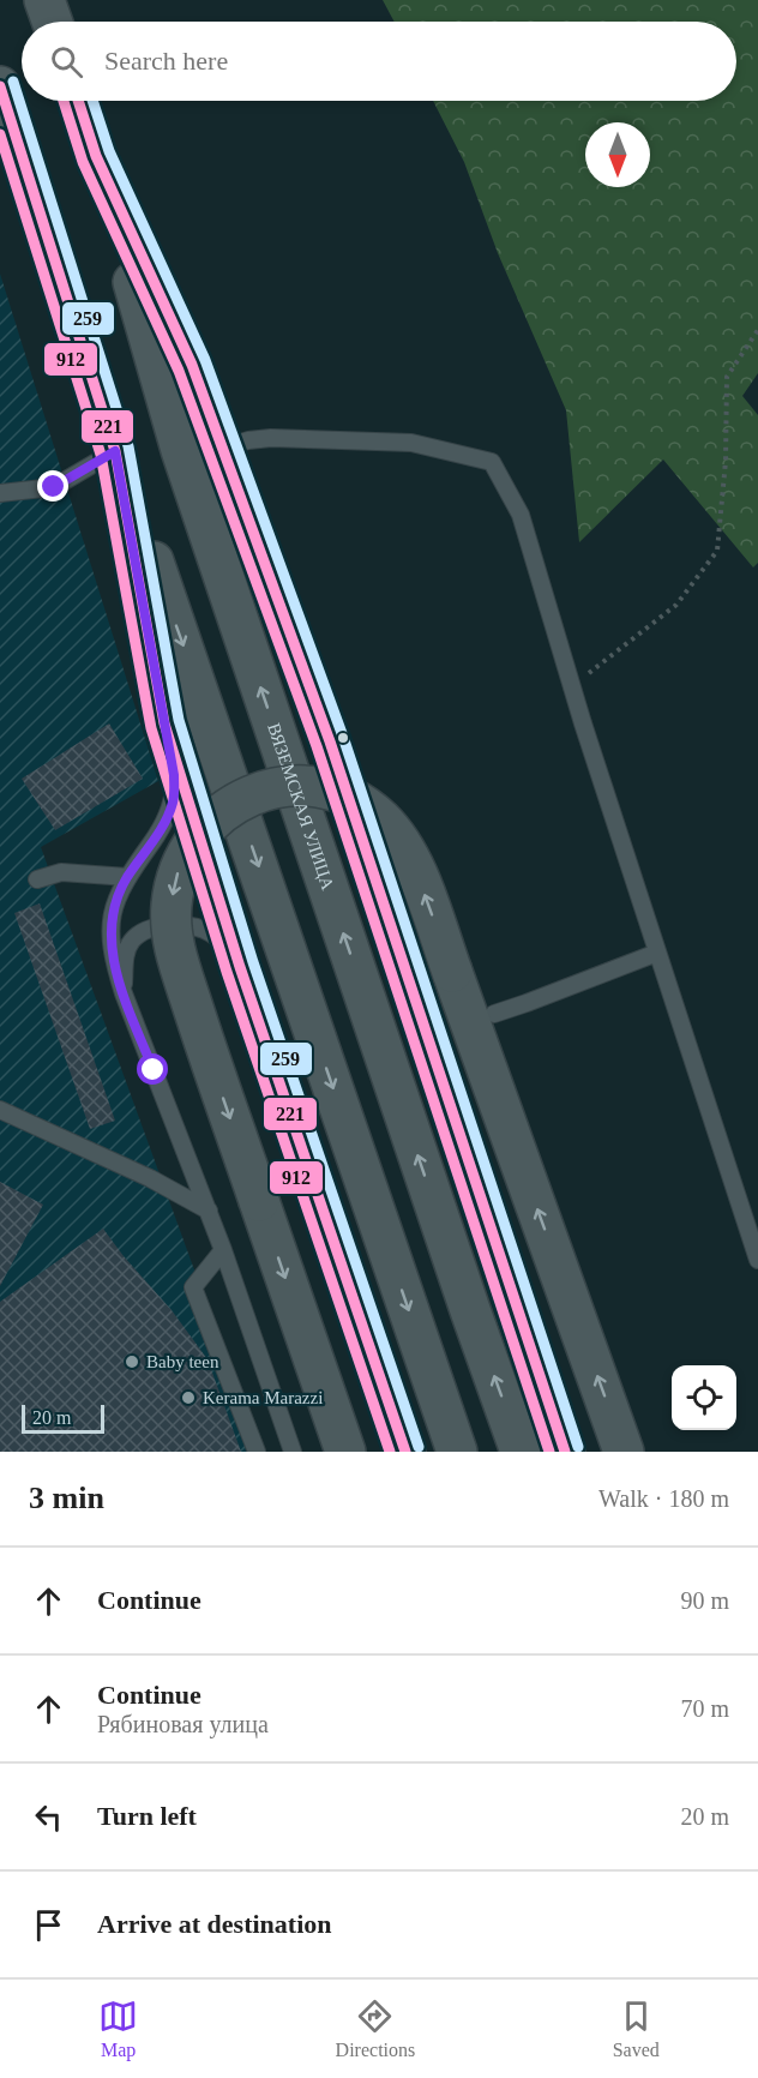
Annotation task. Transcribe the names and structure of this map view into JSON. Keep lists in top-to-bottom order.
{
  "streets": {
    "main road": ["ВЯЗЕМСКАЯ УЛИЦА"]
  },
  "places": ["Baby teen", "Kerama Marazzi"],
  "lines": ["transit line 259", "transit line 221", "transit line 912"],
  "scale_bar": "20 m",
  "north": "bottom",
  "page": {
    "search": "Search here",
    "scale": "20 m",
    "heading": ["3 min", "Walk · 180 m"],
    "list": [
      ["Continue", "90 m"],
      ["Continue", "Рябиновая улица", "70 m"],
      ["Turn left", "20 m"],
      "Arrive at destination"
    ],
    "nav": ["Map", "Directions", "Saved"]
  }
}
